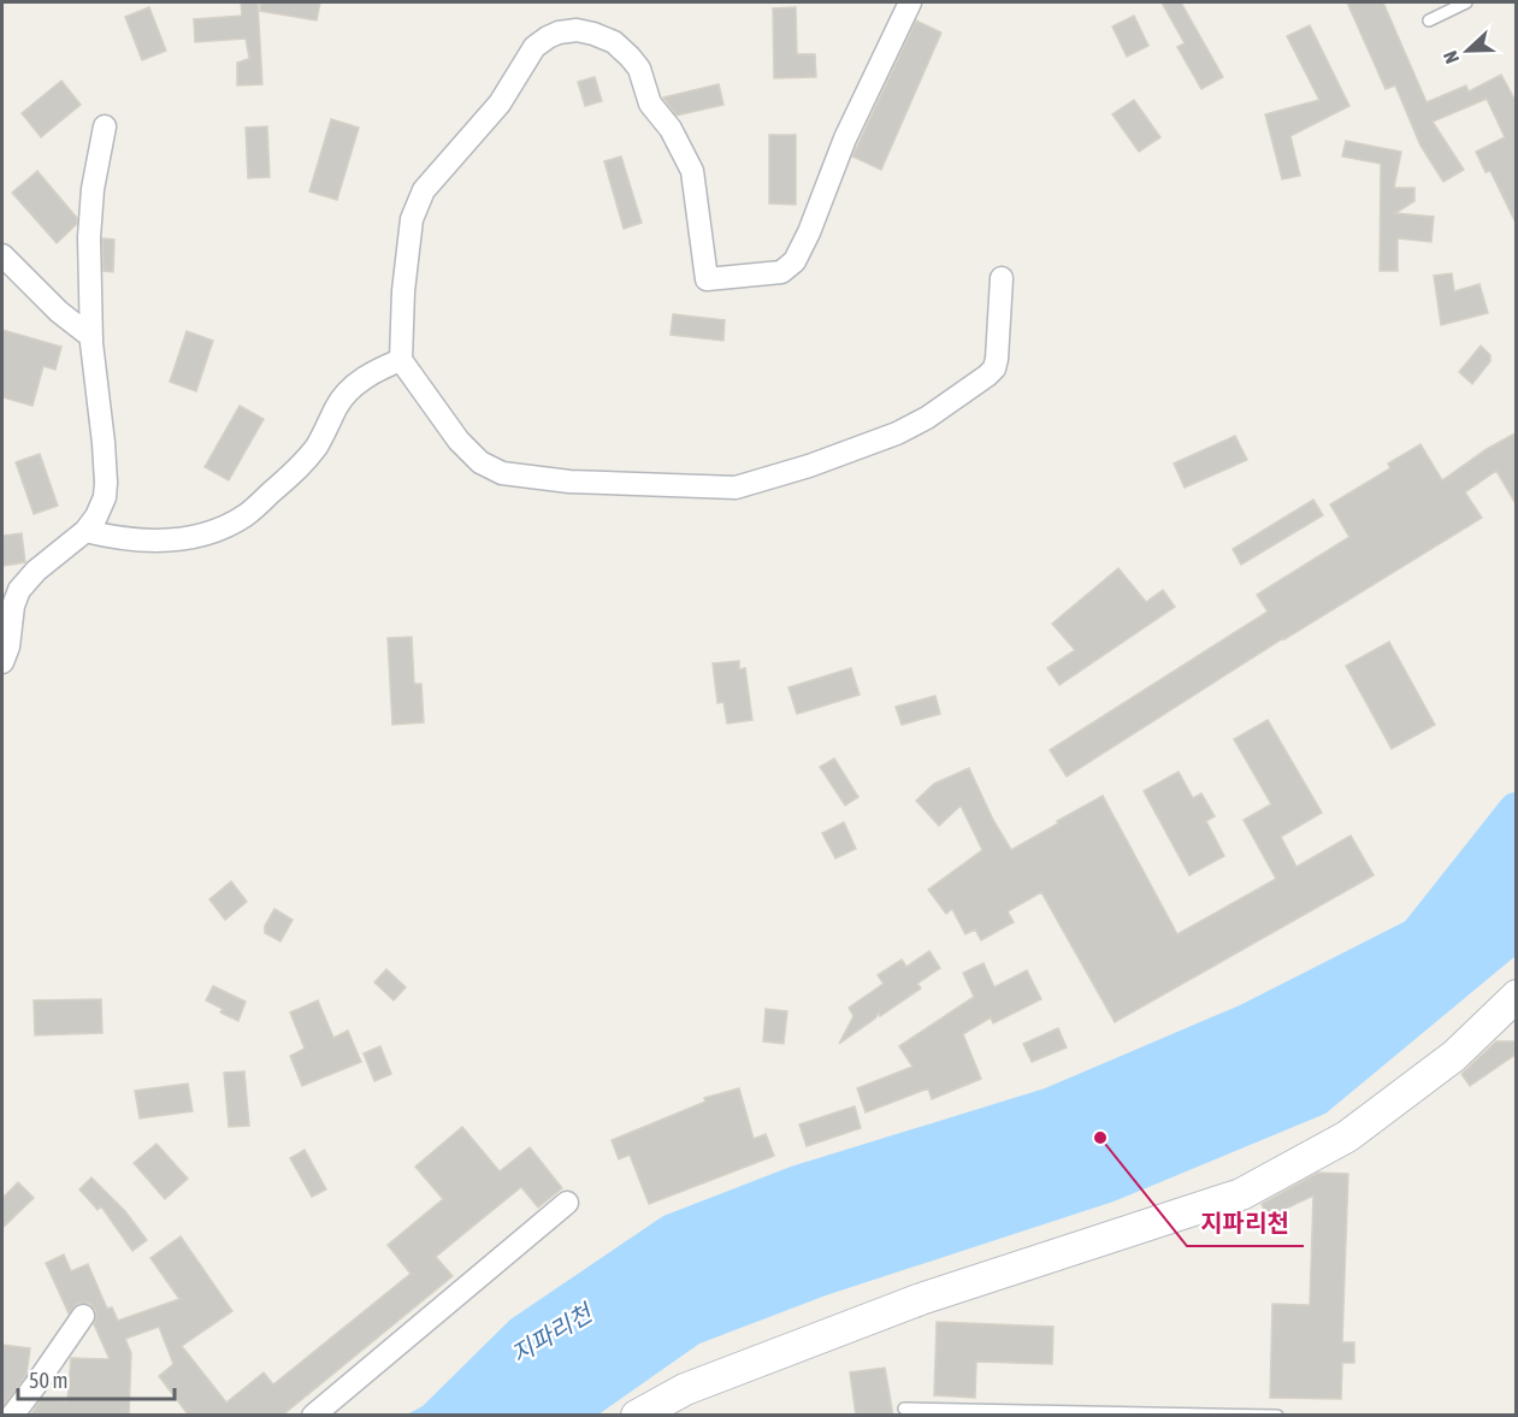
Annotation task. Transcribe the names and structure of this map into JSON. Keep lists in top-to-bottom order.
{
  "water": ["지파리천"],
  "places": ["지파리천"],
  "scale_bar": "50 m",
  "north": "left"
}
